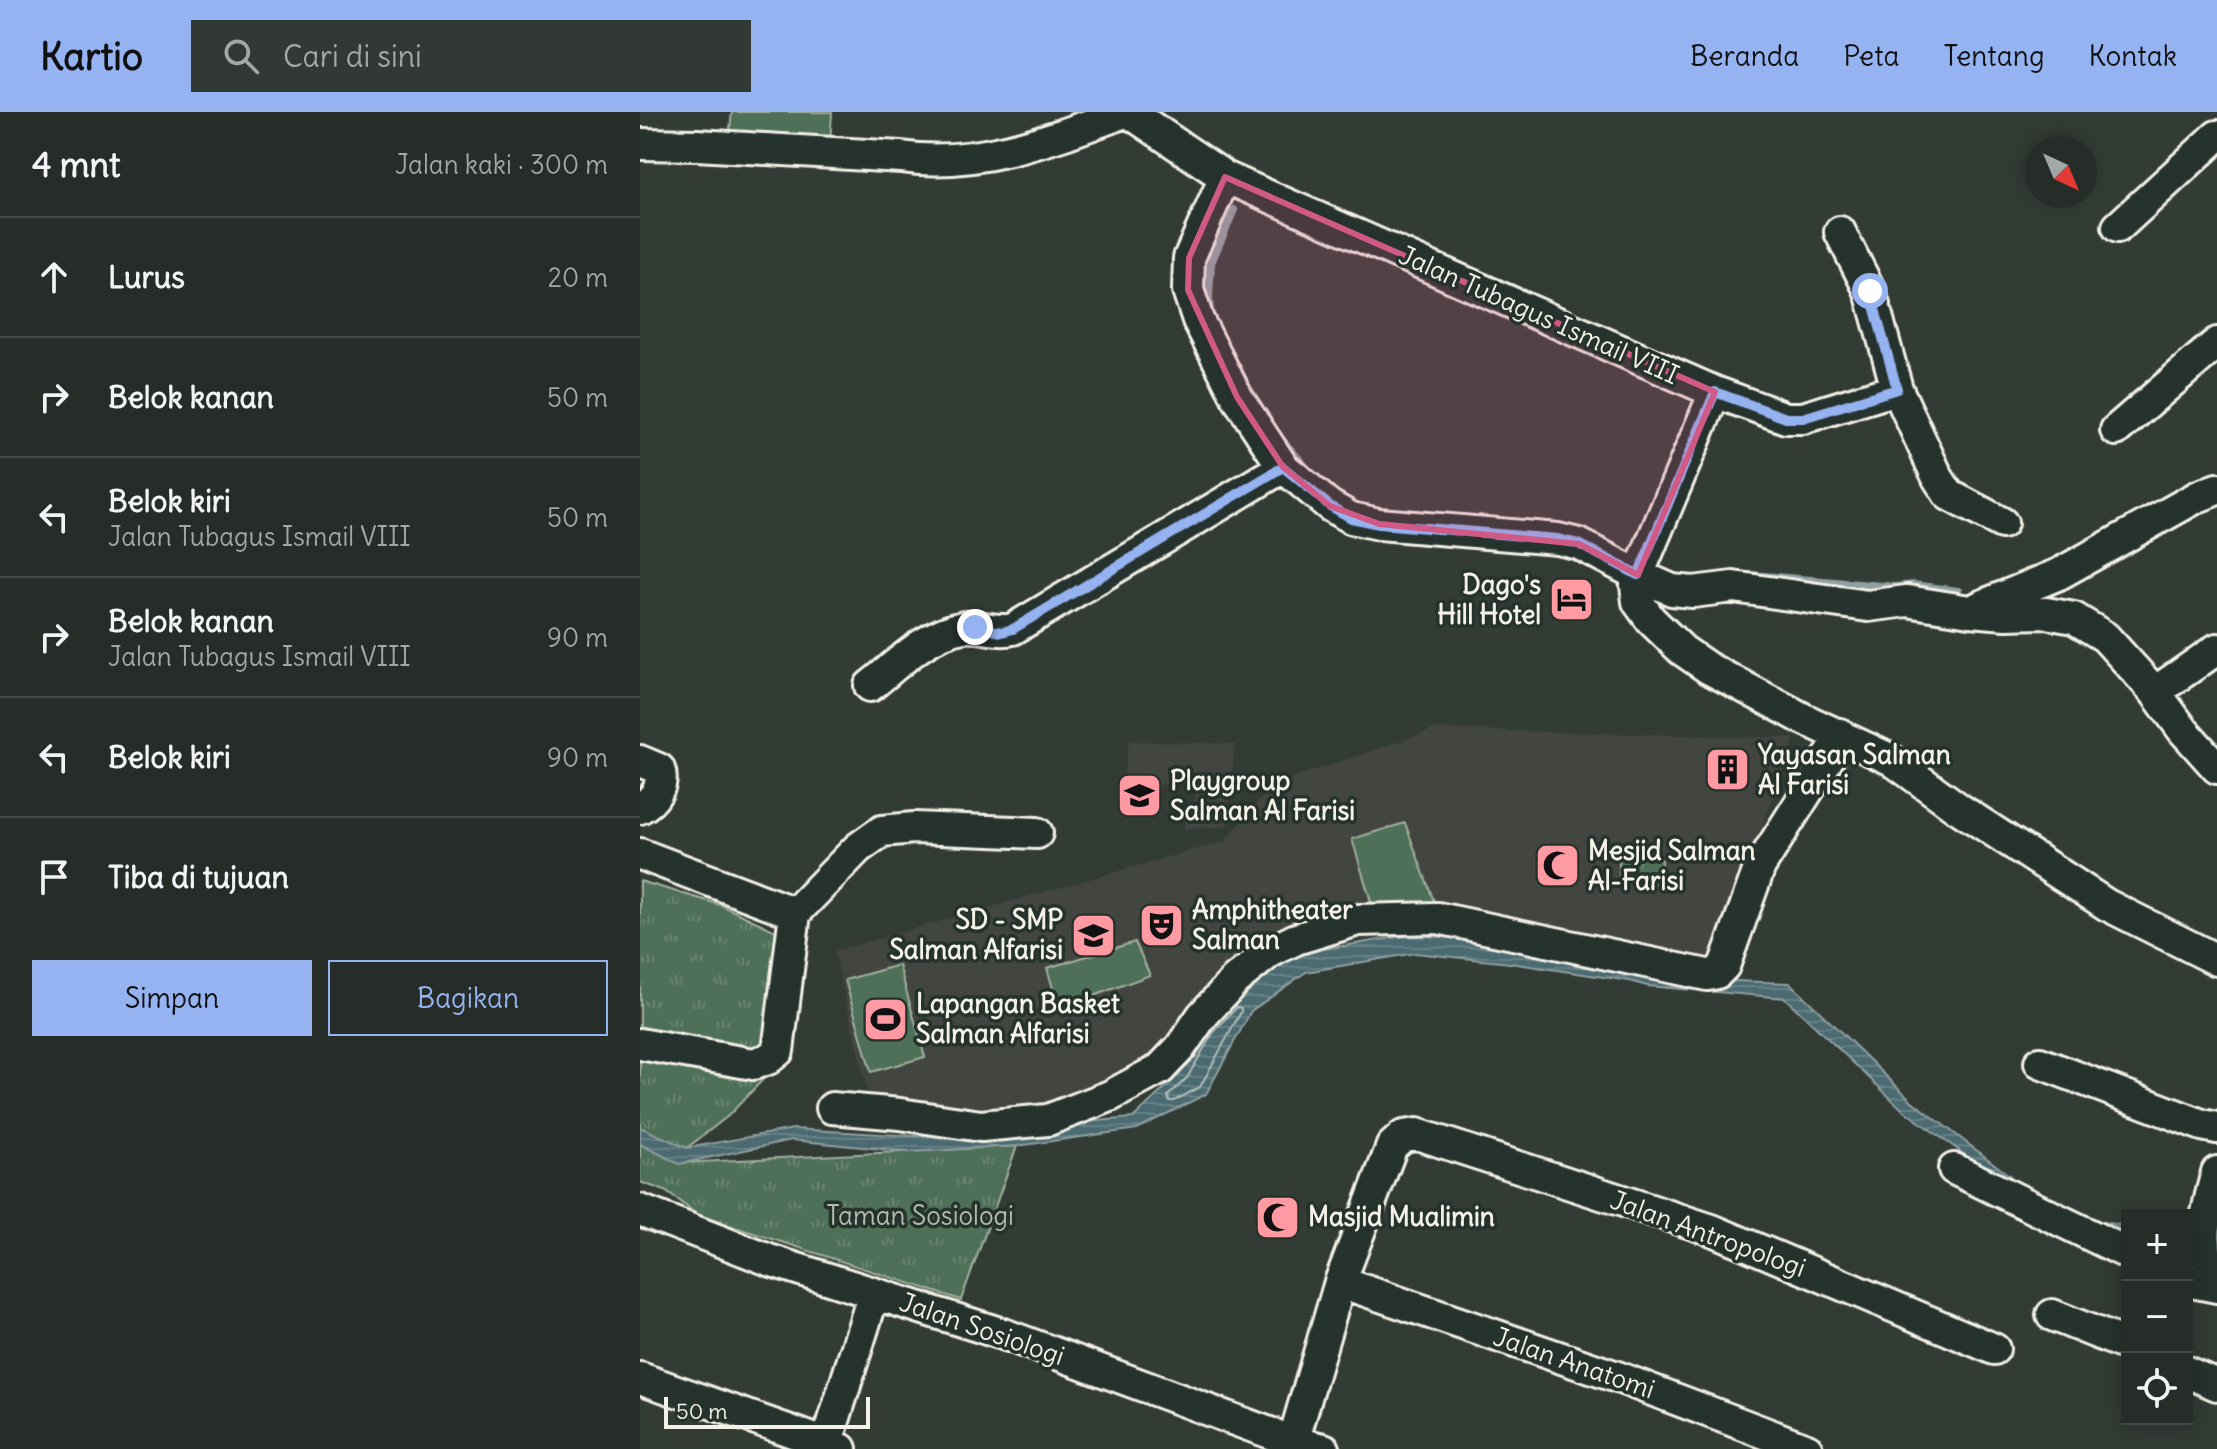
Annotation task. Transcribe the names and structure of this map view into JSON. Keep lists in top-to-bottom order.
{
  "streets": {
    "street": [
      "Jalan Tubagus Ismail VIII",
      "Jalan Antropologi",
      "Jalan Sosiologi",
      "Jalan Anatomi"
    ]
  },
  "crossings": [
    ["Jalan Antropologi", "Jalan Anatomi"]
  ],
  "parks": ["Taman Sosiologi"],
  "places": {
    "hotel": ["Dago's Hill Hotel"],
    "building": ["Yayasan Salman Al Farisi"],
    "school or university": ["Playgroup Salman Al Farisi", "SD - SMP Salman Alfarisi"],
    "mosque": ["Mesjid Salman Al-Farisi", "Masjid Mualimin"],
    "theatre": ["Amphitheater Salman"],
    "sports": ["Lapangan Basket Salman Alfarisi"]
  },
  "scale_bar": "50 m",
  "north": "bottom right",
  "page": {
    "header": "Kartio",
    "search": "Cari di sini",
    "nav": [
      "Beranda",
      "Peta",
      "Tentang",
      "Kontak"
    ],
    "heading": ["4 mnt", "Jalan kaki · 300 m"],
    "list": [
      ["Lurus", "20 m"],
      ["Belok kanan", "50 m"],
      ["Belok kiri", "Jalan Tubagus Ismail VIII", "50 m"],
      ["Belok kanan", "Jalan Tubagus Ismail VIII", "90 m"],
      ["Belok kiri", "90 m"],
      "Tiba di tujuan"
    ],
    "buttons": ["Simpan", "Bagikan"],
    "map_buttons": ["+", "−"],
    "scale": "50 m"
  }
}
